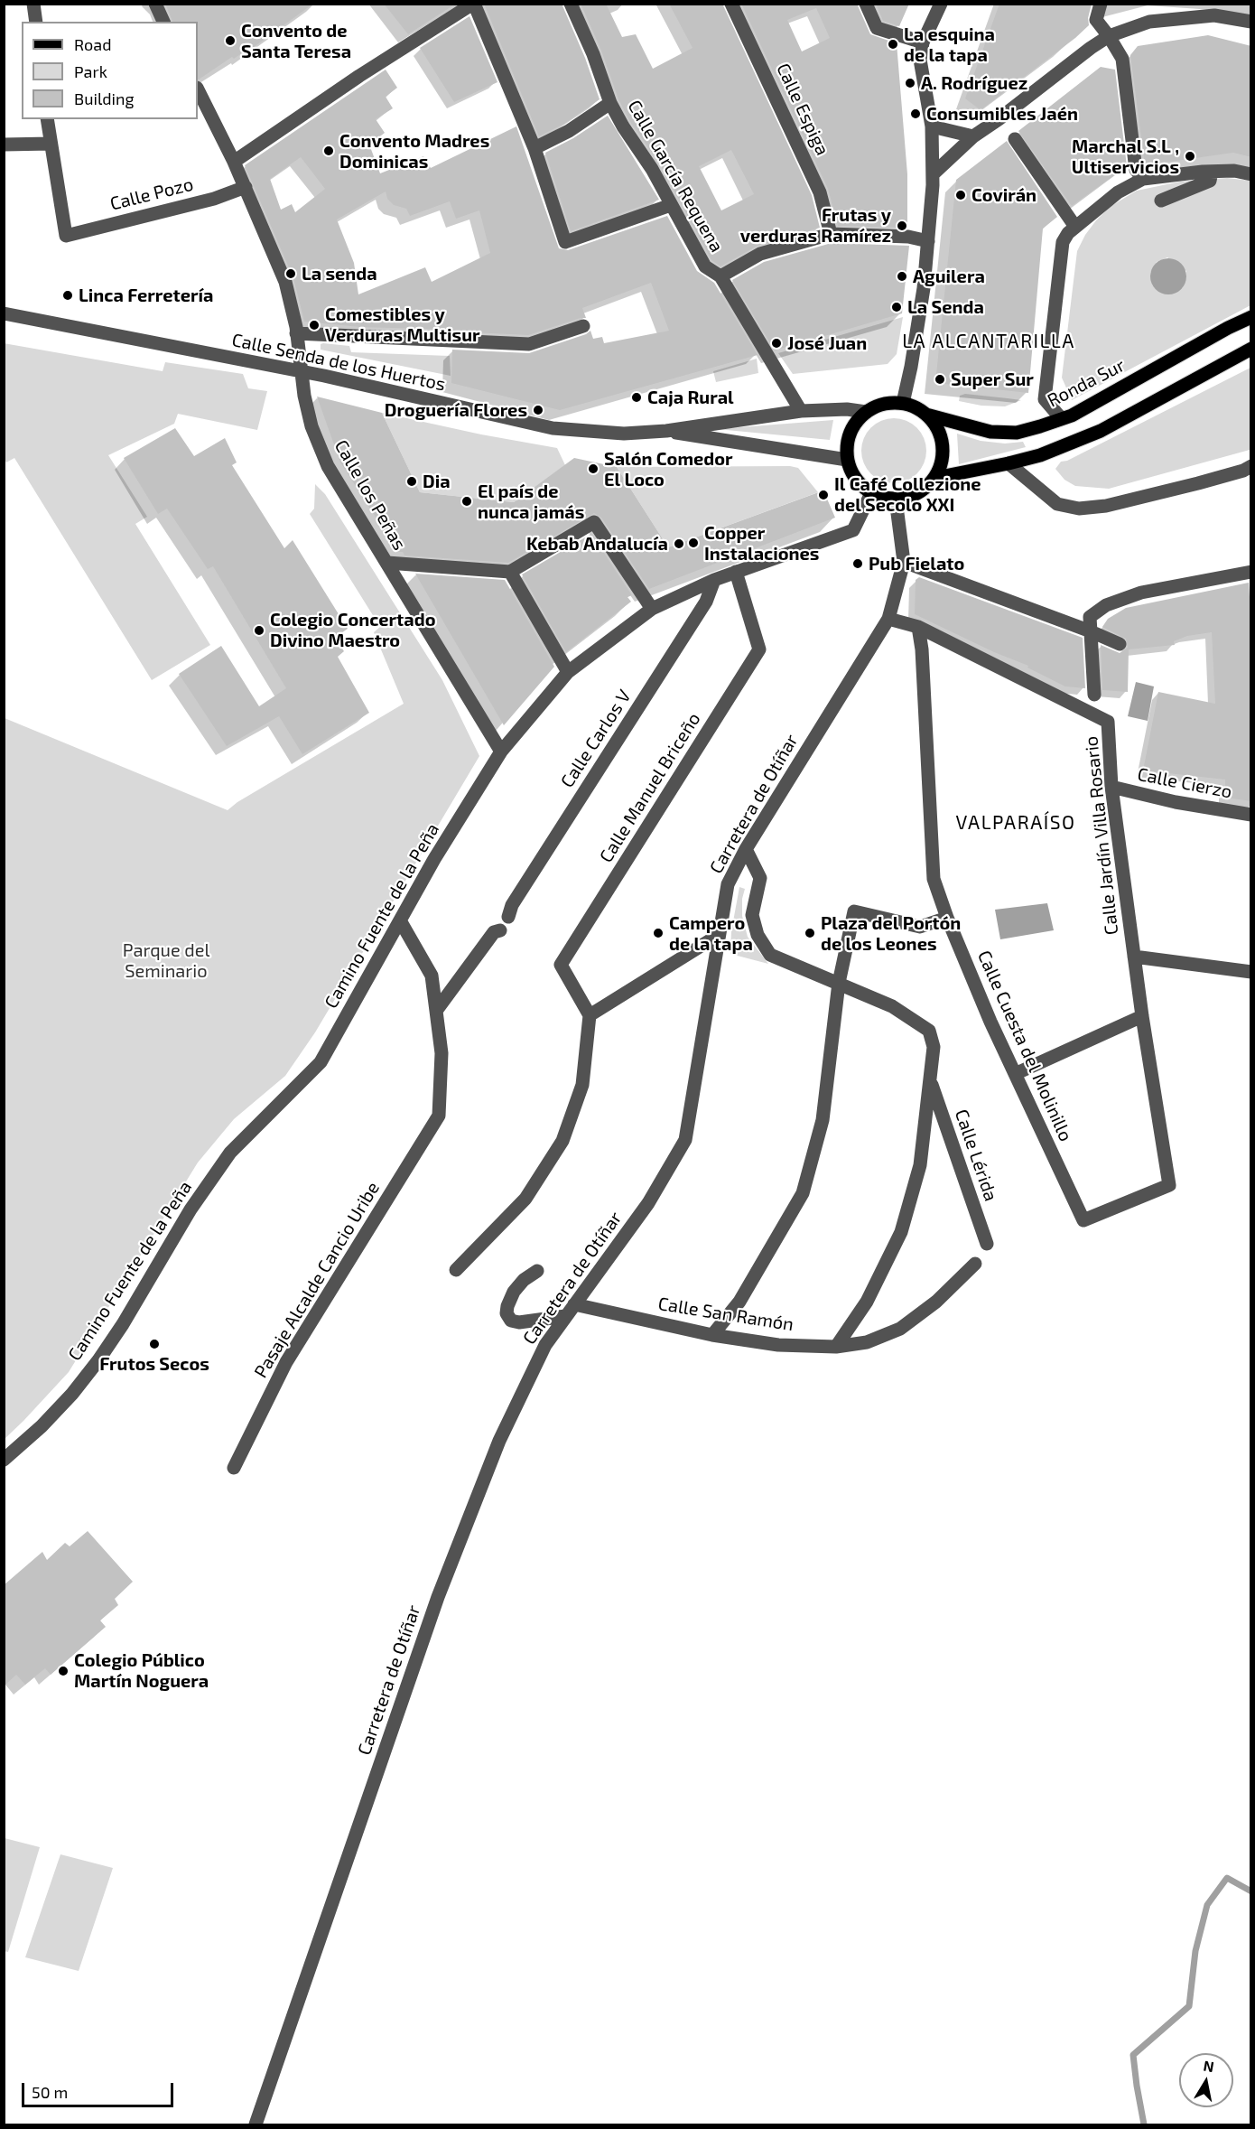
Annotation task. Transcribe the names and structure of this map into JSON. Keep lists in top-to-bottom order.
{
  "streets": {
    "main road": ["Ronda Sur"],
    "street": [
      "Calle Espiga",
      "Calle García Requena",
      "Calle Pozo",
      "Calle Senda de los Huertos",
      "Calle los Peñas",
      "Calle Carlos V",
      "Calle Cierzo",
      "Calle Manuel Briceño",
      "Carretera de Otíñar",
      "Calle Jardín Villa Rosario",
      "Camino Fuente de la Peña",
      "Calle Cuesta del Molinillo",
      "Calle Lérida",
      "Pasaje Alcalde Cancio Uribe",
      "Calle San Ramón"
    ]
  },
  "crossings": [
    ["Calle García Requena", "Calle Senda de los Huertos"],
    ["Calle Pozo", "Calle los Peñas"],
    ["Calle Senda de los Huertos", "Ronda Sur"],
    ["Calle Senda de los Huertos", "Calle los Peñas"],
    ["Calle Senda de los Huertos", "Carretera de Otíñar"],
    ["Calle Senda de los Huertos", "Camino Fuente de la Peña"],
    ["Ronda Sur", "Carretera de Otíñar"],
    ["Ronda Sur", "Camino Fuente de la Peña"],
    ["Calle los Peñas", "Camino Fuente de la Peña"],
    ["Calle Carlos V", "Camino Fuente de la Peña"],
    ["Calle Cierzo", "Calle Jardín Villa Rosario"],
    ["Calle Manuel Briceño", "Camino Fuente de la Peña"],
    ["Carretera de Otíñar", "Calle Jardín Villa Rosario"],
    ["Carretera de Otíñar", "Camino Fuente de la Peña"],
    ["Carretera de Otíñar", "Calle San Ramón"],
    ["Calle Jardín Villa Rosario", "Calle Cuesta del Molinillo"]
  ],
  "districts": ["LA ALCANTARILLA", "VALPARAÍSO"],
  "parks": ["Parque del Seminario"],
  "places": [
    "Convento de Santa Teresa",
    "La esquina de la tapa",
    "A. Rodríguez",
    "Consumibles Jaén",
    "Convento Madres Dominicas",
    "Marchal S.L , Ultiservicios",
    "Covirán",
    "Frutas y verduras Ramírez",
    "La senda",
    "Aguilera",
    "Linca Ferretería",
    "La Senda",
    "Comestibles y Verduras Multisur",
    "José Juan",
    "Super Sur",
    "Caja Rural",
    "Droguería Flores",
    "Salón Comedor El Loco",
    "Dia",
    "Il Café Collezione del Secolo XXI",
    "El país de nunca jamás",
    "Copper Instalaciones",
    "Kebab Andalucía",
    "Pub Fielato",
    "Colegio Concertado Divino Maestro",
    "Campero de la tapa",
    "Plaza del Portón de los Leones",
    "Frutos Secos",
    "Colegio Público Martín Noguera"
  ],
  "legend": ["Road", "Park", "Building"],
  "scale_bar": "50 m",
  "north": "top"
}
